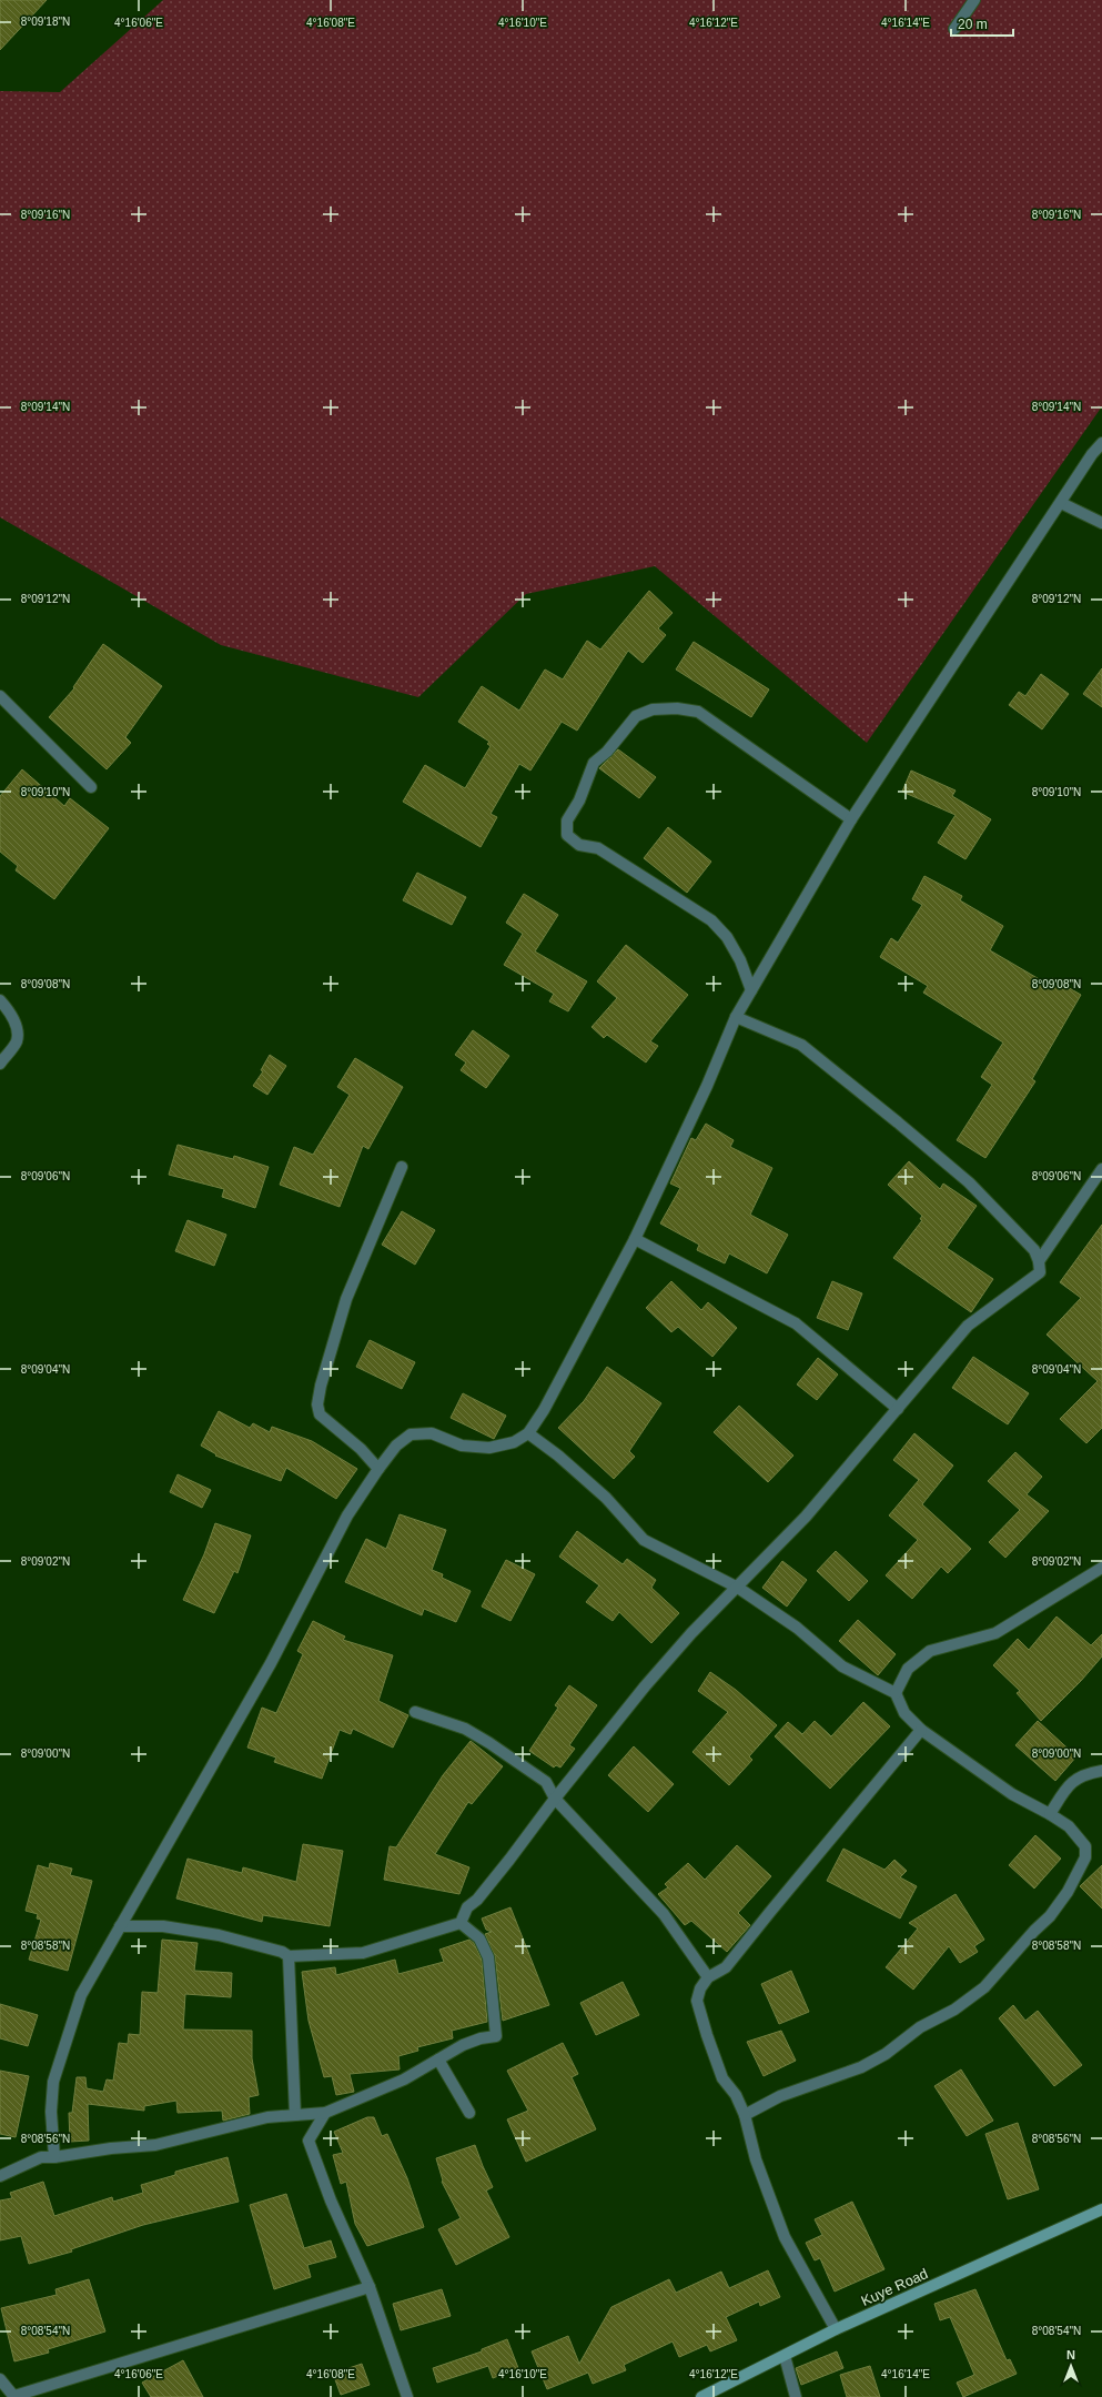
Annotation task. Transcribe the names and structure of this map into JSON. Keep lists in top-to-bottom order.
{
  "streets": {
    "street": ["Kuye Road"]
  },
  "scale_bar": "20 m",
  "north": "top",
  "coordinates": [
    "8°09'18\"N",
    "4°16'06\"E",
    "4°16'08\"E",
    "4°16'10\"E",
    "4°16'12\"E",
    "4°16'14\"E",
    "8°09'16\"N",
    "8°09'14\"N",
    "8°09'12\"N",
    "8°09'10\"N",
    "8°09'08\"N",
    "8°09'06\"N",
    "8°09'04\"N",
    "8°09'02\"N",
    "8°09'00\"N",
    "8°08'58\"N",
    "8°08'56\"N",
    "8°08'54\"N"
  ]
}
